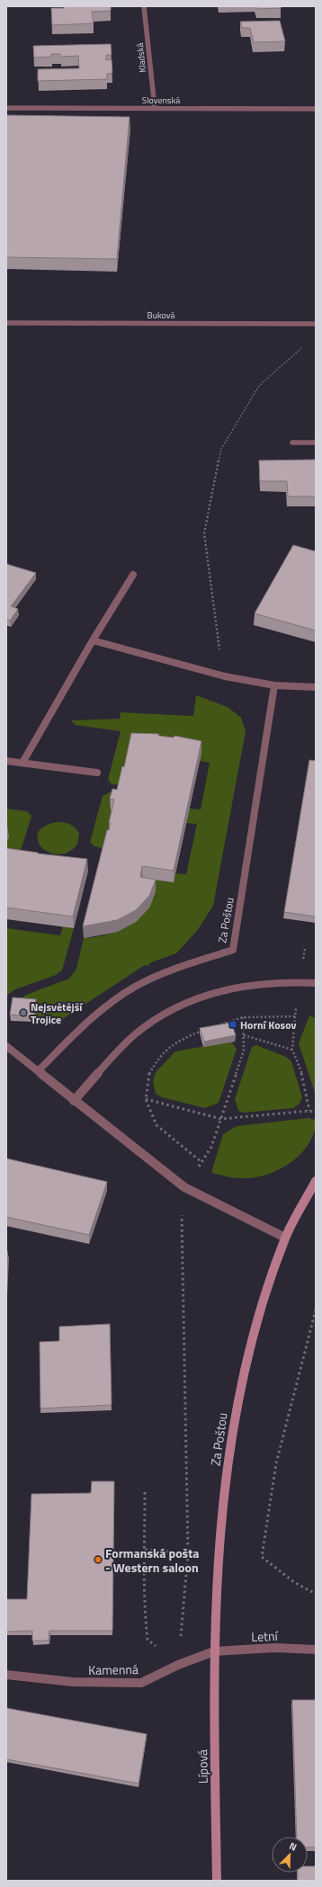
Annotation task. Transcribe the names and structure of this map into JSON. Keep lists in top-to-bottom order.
{
  "streets": {
    "street": [
      "Kladská",
      "Slovenská",
      "Buková",
      "Za Poštou",
      "Letní",
      "Kamenná",
      "Lípová"
    ]
  },
  "crossings": [
    ["Kladská", "Slovenská"],
    ["Za Poštou", "Letní"],
    ["Za Poštou", "Kamenná"],
    ["Za Poštou", "Lípová"],
    ["Letní", "Kamenná"],
    ["Letní", "Lípová"],
    ["Kamenná", "Lípová"]
  ],
  "places": {
    "other": ["Nejsvětější Trojice", "Formanská pošta - Western saloon"],
    "transit": ["Horní Kosov"]
  },
  "north": "top right"
}
